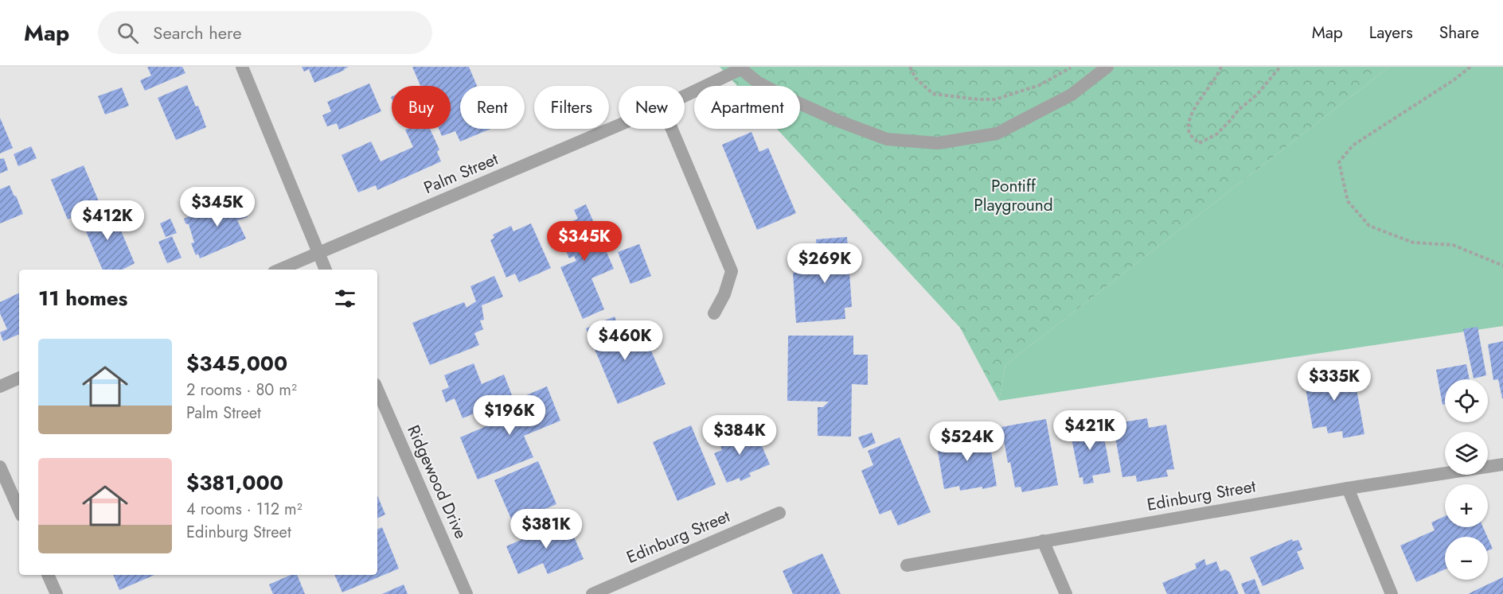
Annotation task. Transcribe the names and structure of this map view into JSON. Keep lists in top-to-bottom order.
{
  "streets": {
    "street": ["Palm Street", "Ridgewood Drive", "Edinburg Street"]
  },
  "parks": ["Pontiff Playground"],
  "page": {
    "header": "Map",
    "search": "Search here",
    "nav": ["Map", "Layers", "Share"],
    "chip": [
      "Buy",
      "Rent",
      "Filters",
      "New",
      "Apartment"
    ],
    "price": [
      "$345K",
      "$412K",
      "$345K",
      "$269K",
      "$460K",
      "$335K",
      "$196K",
      "$421K",
      "$384K",
      "$524K",
      "$381K"
    ],
    "heading": "11 homes",
    "list": [
      {
        "name": "$345,000",
        "note": "2 rooms · 80 m² · Palm Street"
      },
      {
        "name": "$381,000",
        "note": "4 rooms · 112 m² · Edinburg Street"
      }
    ],
    "map_buttons": ["+", "−"]
  }
}
